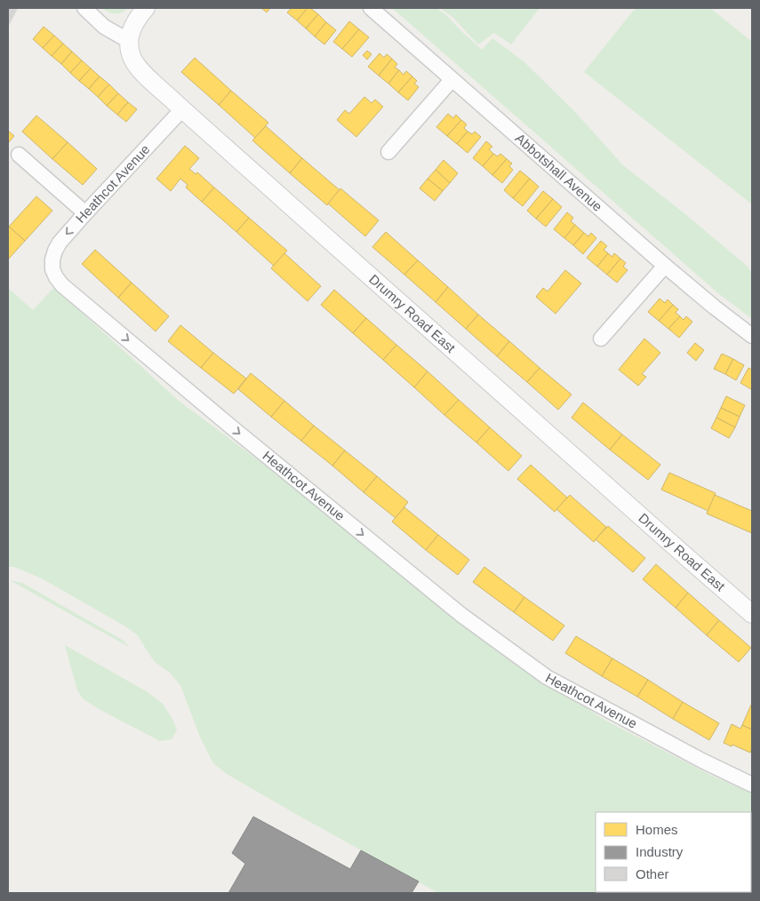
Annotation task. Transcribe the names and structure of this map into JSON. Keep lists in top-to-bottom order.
{
  "streets": {
    "street": ["Abbotshall Avenue", "Heathcot Avenue", "Drumry Road East"]
  },
  "crossings": [
    ["Heathcot Avenue", "Drumry Road East"]
  ],
  "one_way": ["Heathcot Avenue"],
  "legend": ["Homes", "Industry", "Other"]
}
